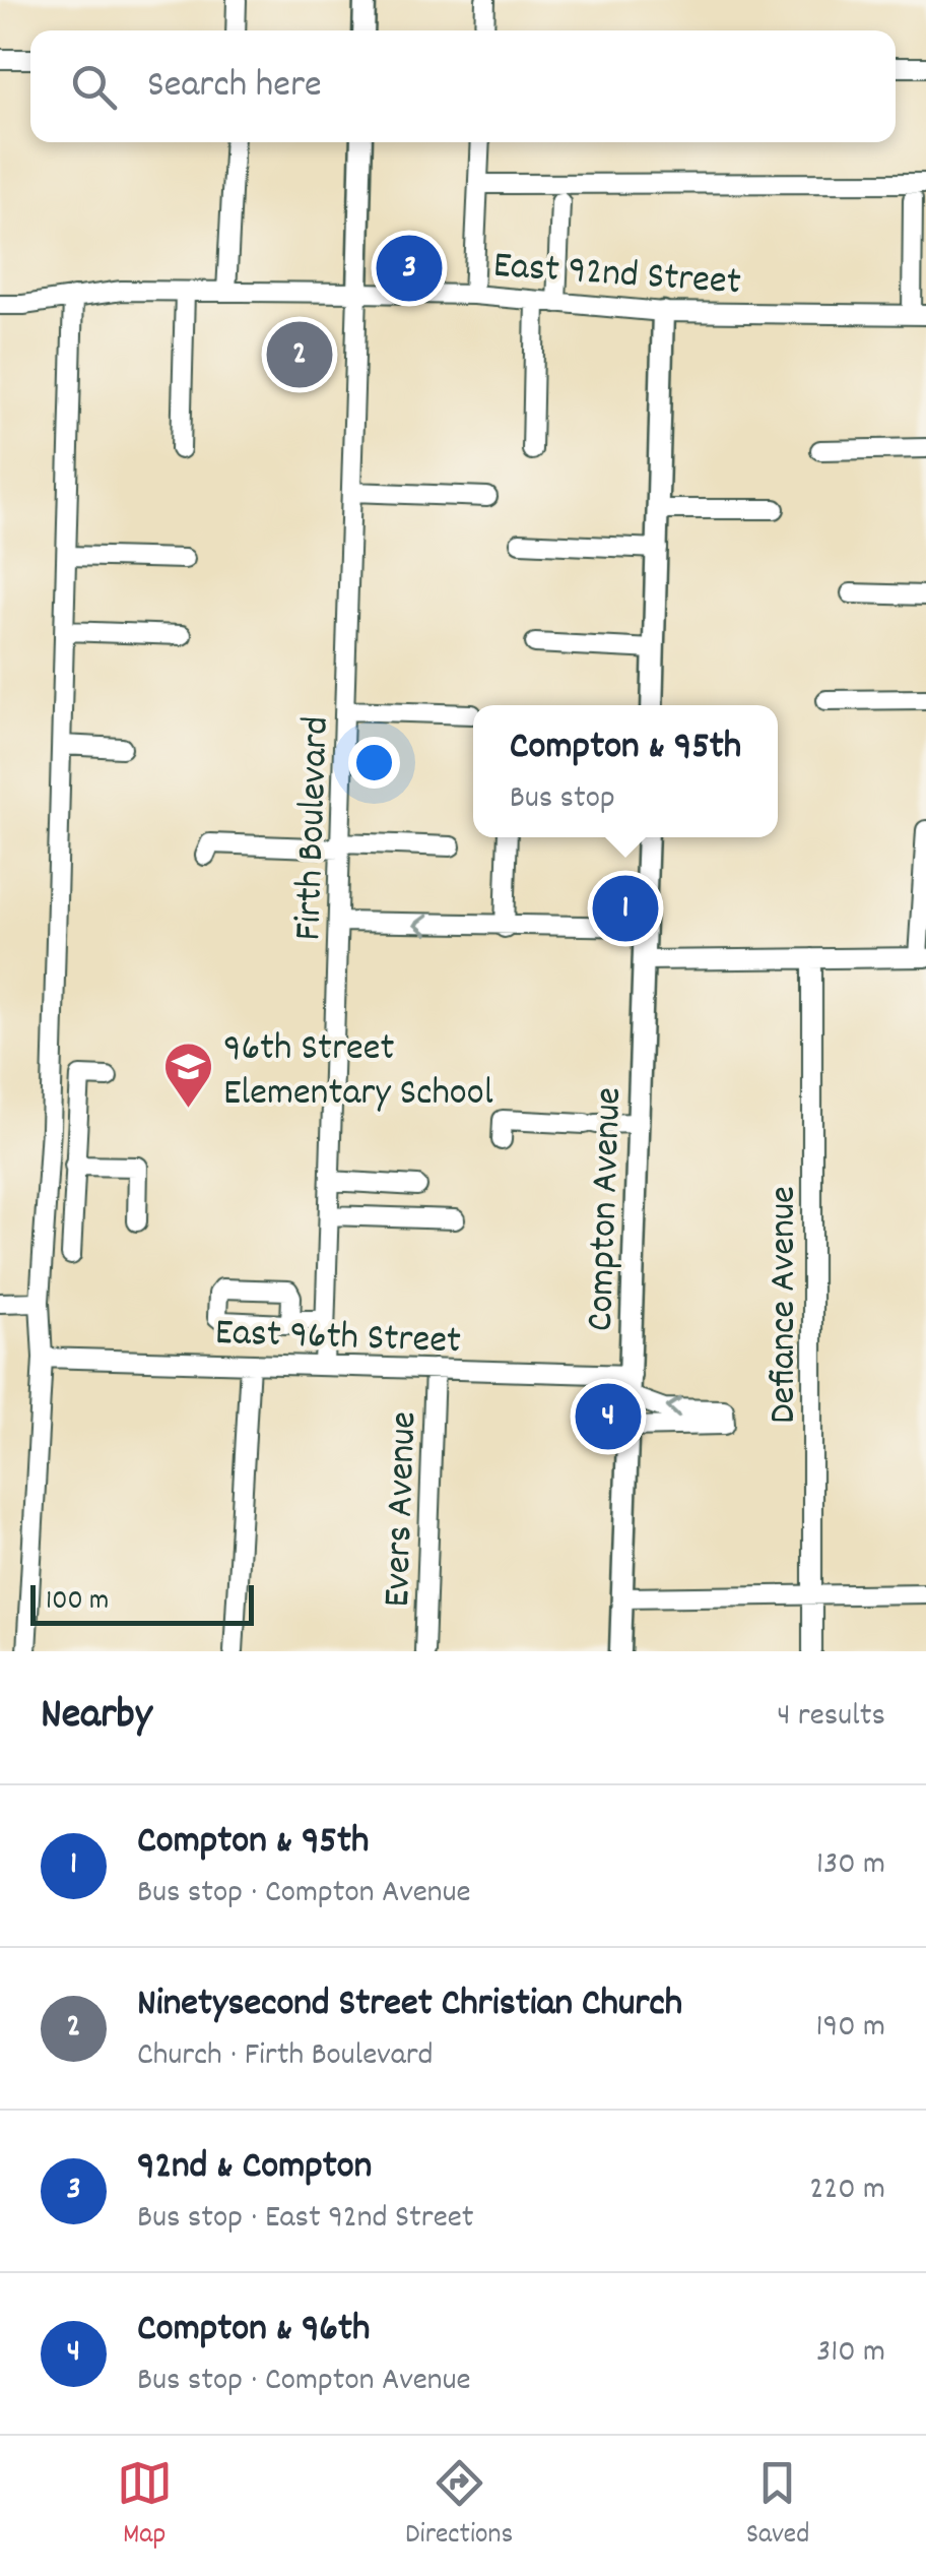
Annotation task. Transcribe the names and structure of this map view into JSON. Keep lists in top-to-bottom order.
{
  "streets": {
    "main road": ["Compton Avenue"],
    "street": [
      "East 92nd Street",
      "Firth Boulevard",
      "Defiance Avenue",
      "East 96th Street",
      "Evers Avenue"
    ]
  },
  "crossings": [
    ["East 92nd Street", "Firth Boulevard"],
    ["Firth Boulevard", "East 96th Street"],
    ["Compton Avenue", "East 96th Street"],
    ["East 96th Street", "Evers Avenue"]
  ],
  "places": {
    "school or university": ["96th Street Elementary School"]
  },
  "scale_bar": "100 m",
  "page": {
    "search": "Search here",
    "pins": [
      "3",
      "2",
      "1",
      "4"
    ],
    "popup": ["Compton & 95th", "Bus stop"],
    "scale": "100 m",
    "heading": ["Nearby", "4 results"],
    "list": [
      {
        "mark": "1",
        "name": "Compton & 95th",
        "note": "Bus stop · Compton Avenue",
        "value": "130 m"
      },
      {
        "mark": "2",
        "name": "Ninetysecond Street Christian Church",
        "note": "Church · Firth Boulevard",
        "value": "190 m"
      },
      {
        "mark": "3",
        "name": "92nd & Compton",
        "note": "Bus stop · East 92nd Street",
        "value": "220 m"
      },
      {
        "mark": "4",
        "name": "Compton & 96th",
        "note": "Bus stop · Compton Avenue",
        "value": "310 m"
      }
    ],
    "nav": ["Map", "Directions", "Saved"]
  }
}
